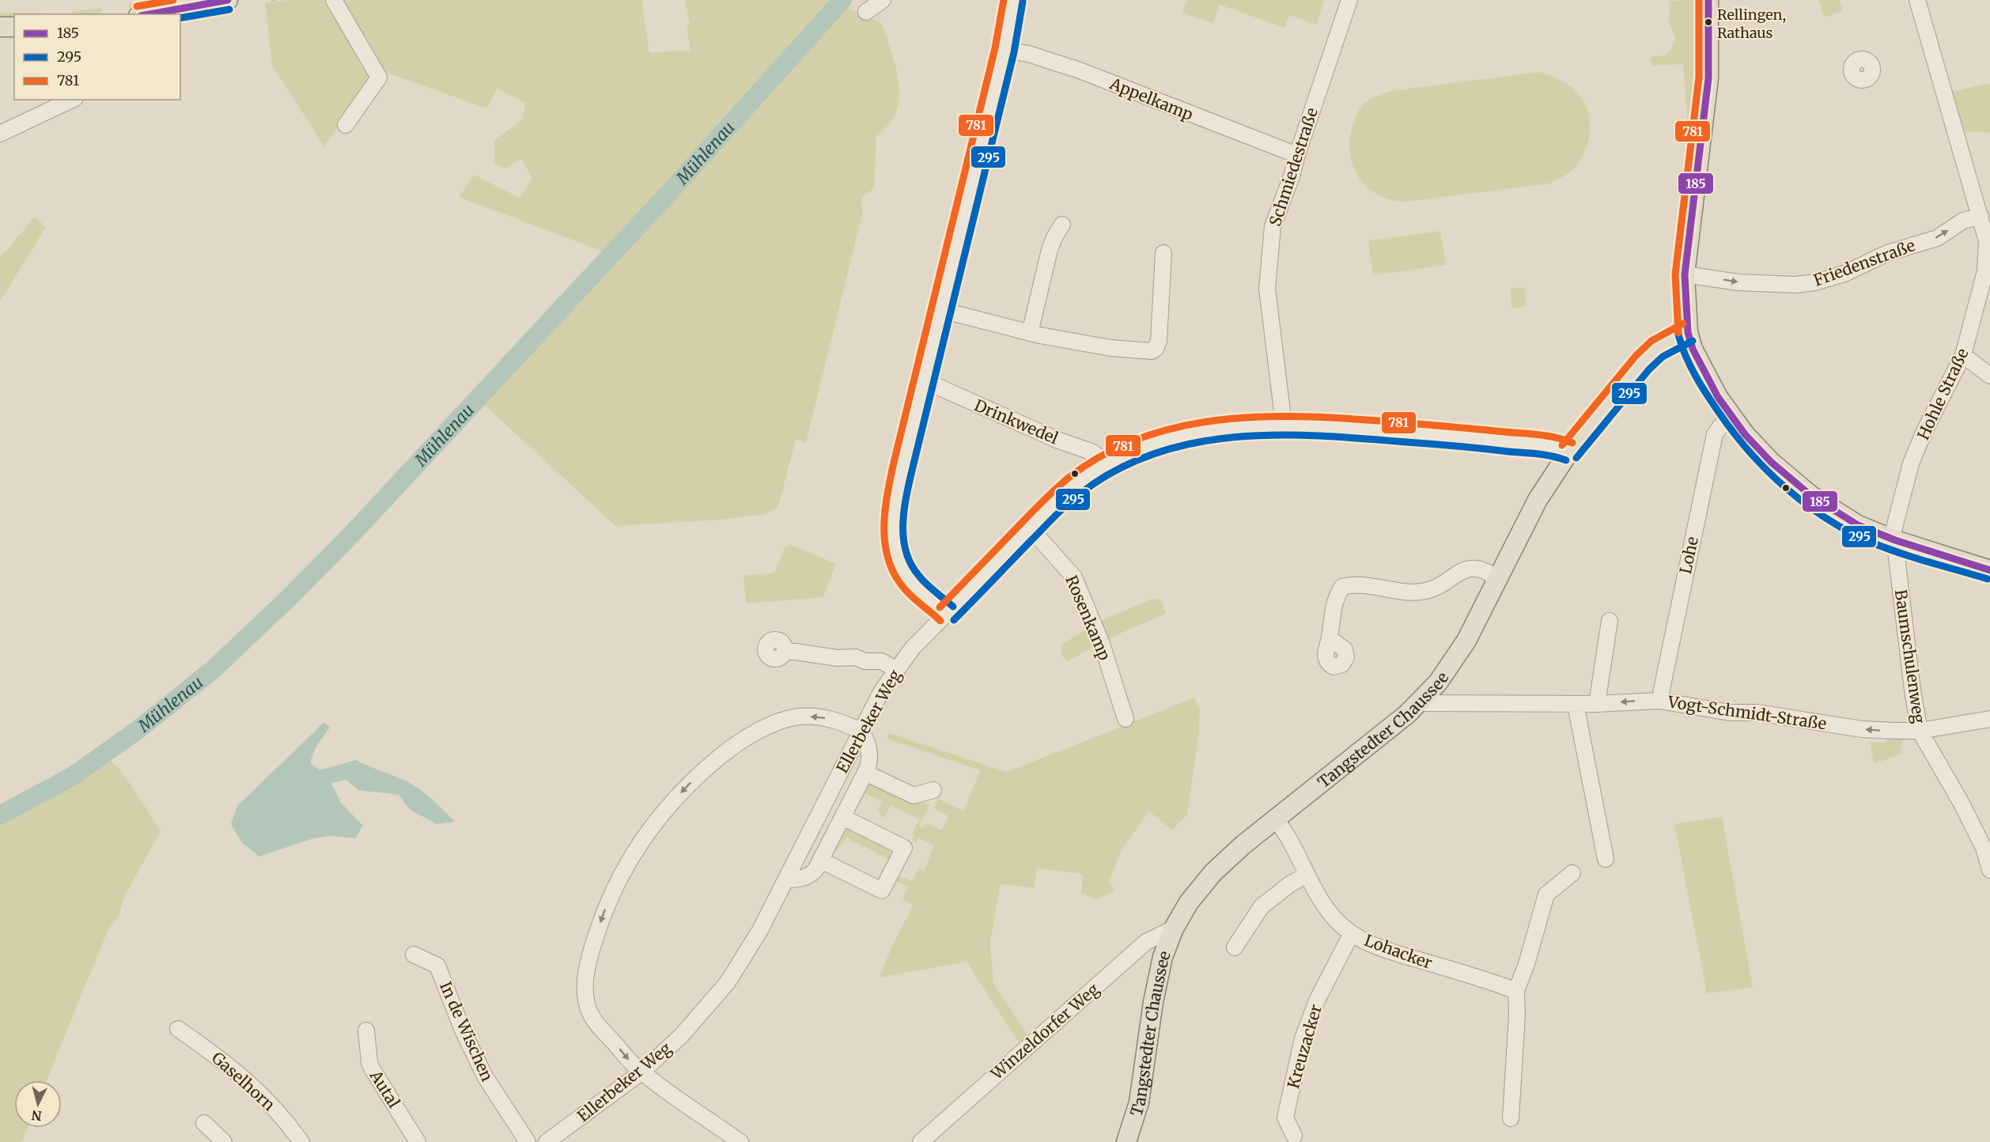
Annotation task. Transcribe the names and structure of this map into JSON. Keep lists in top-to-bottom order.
{
  "streets": {
    "main road": ["Tangstedter Chaussee"],
    "street": [
      "Appelkamp",
      "Schmiedestraße",
      "Friedenstraße",
      "Hohle Straße",
      "Drinkwedel",
      "Lohe",
      "Rosenkamp",
      "Baumschulenweg",
      "Vogt-Schmidt-Straße",
      "Ellerbeker Weg",
      "Lohacker",
      "In de Wischen",
      "Winzeldorfer Weg",
      "Kreuzacker",
      "Gaselhorn",
      "Autal"
    ]
  },
  "crossings": [
    ["Appelkamp", "Schmiedestraße"],
    ["Schmiedestraße", "Ellerbeker Weg"],
    ["Friedenstraße", "Hohle Straße"],
    ["Hohle Straße", "Baumschulenweg"],
    ["Drinkwedel", "Ellerbeker Weg"],
    ["Lohe", "Vogt-Schmidt-Straße"],
    ["Rosenkamp", "Ellerbeker Weg"],
    ["Baumschulenweg", "Vogt-Schmidt-Straße"],
    ["Vogt-Schmidt-Straße", "Tangstedter Chaussee"],
    ["Ellerbeker Weg", "Tangstedter Chaussee"],
    ["Tangstedter Chaussee", "Lohacker"],
    ["Tangstedter Chaussee", "Winzeldorfer Weg"],
    ["Lohacker", "Kreuzacker"]
  ],
  "one_way": ["Friedenstraße", "Vogt-Schmidt-Straße"],
  "water": ["Mühlenau"],
  "places": ["Rellingen, Rathaus"],
  "lines": ["transit line 185", "transit line 781", "transit line 295"],
  "legend": ["185", "295", "781"],
  "north": "bottom"
}
